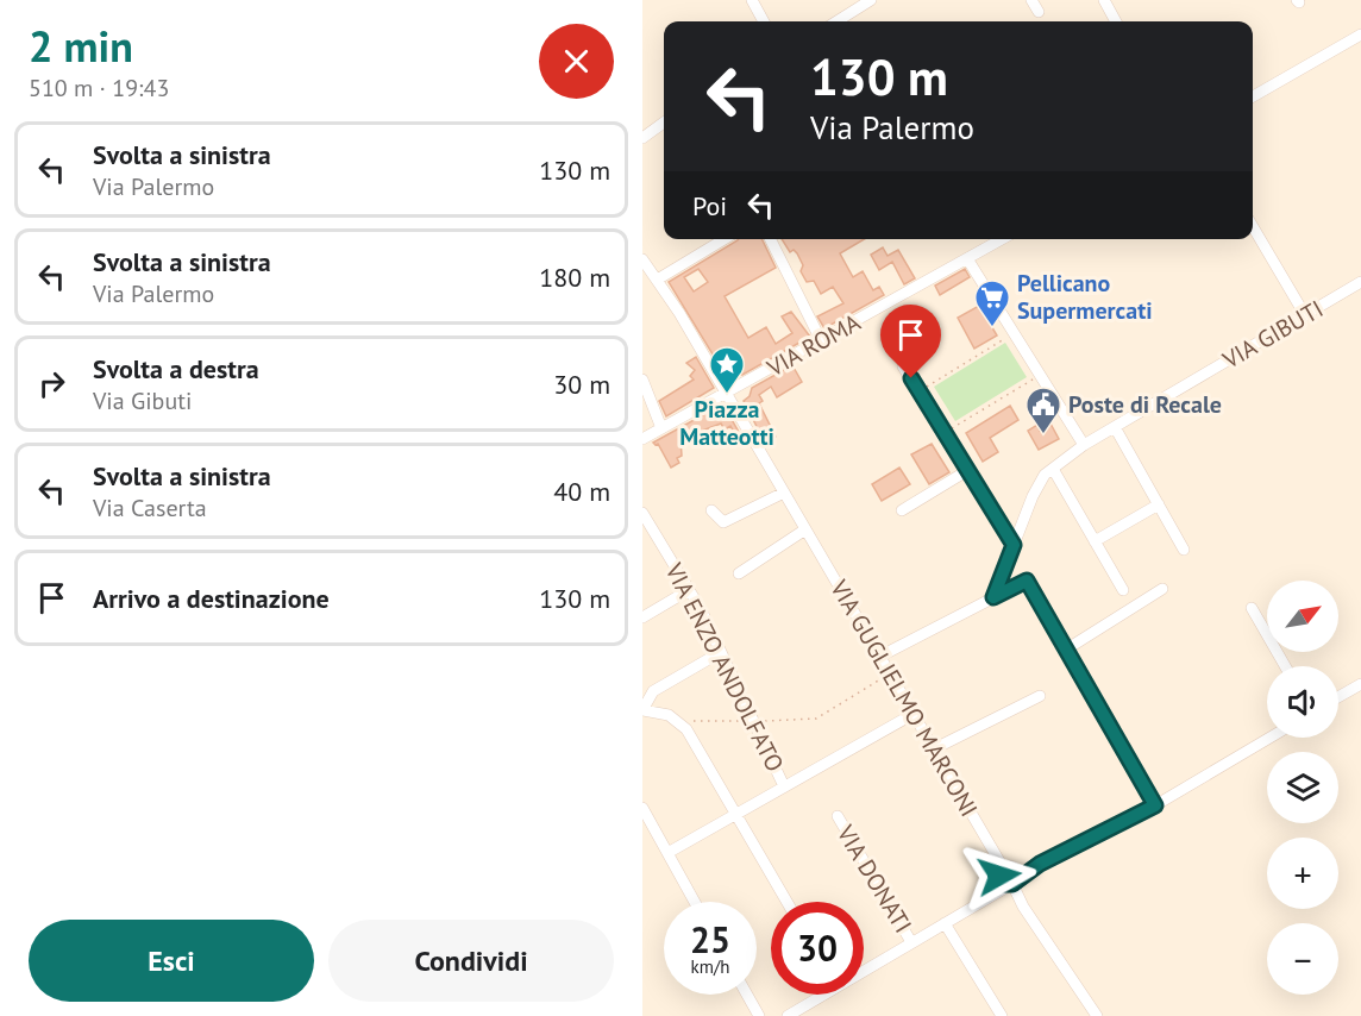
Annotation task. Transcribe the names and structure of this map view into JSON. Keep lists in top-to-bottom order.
{
  "streets": {
    "street": [
      "VIA GIBUTI",
      "VIA ROMA",
      "VIA ENZO ANDOLFATO",
      "VIA GUGLIELMO MARCONI",
      "VIA DONATI"
    ]
  },
  "crossings": [
    ["VIA ROMA", "VIA GUGLIELMO MARCONI"]
  ],
  "places": {
    "supermarket": ["Pellicano Supermercati"],
    "place": ["Piazza Matteotti"],
    "public building": ["Poste di Recale"]
  },
  "north": "top right",
  "page": {
    "heading": ["2 min", "510 m · 19:43"],
    "turn": ["130 m", "Via Palermo"],
    "list": [
      {
        "name": "Svolta a sinistra",
        "note": "Via Palermo",
        "value": "130 m"
      },
      {
        "name": "Svolta a sinistra",
        "note": "Via Palermo",
        "value": "180 m"
      },
      {
        "name": "Svolta a destra",
        "note": "Via Gibuti",
        "value": "30 m"
      },
      {
        "name": "Svolta a sinistra",
        "note": "Via Caserta",
        "value": "40 m"
      },
      {
        "name": "Arrivo a destinazione",
        "value": "130 m"
      }
    ],
    "then": "Poi",
    "map_buttons": ["+", "−"],
    "speed": "25 km/h",
    "limit": "30",
    "buttons": ["Esci", "Condividi"]
  }
}
